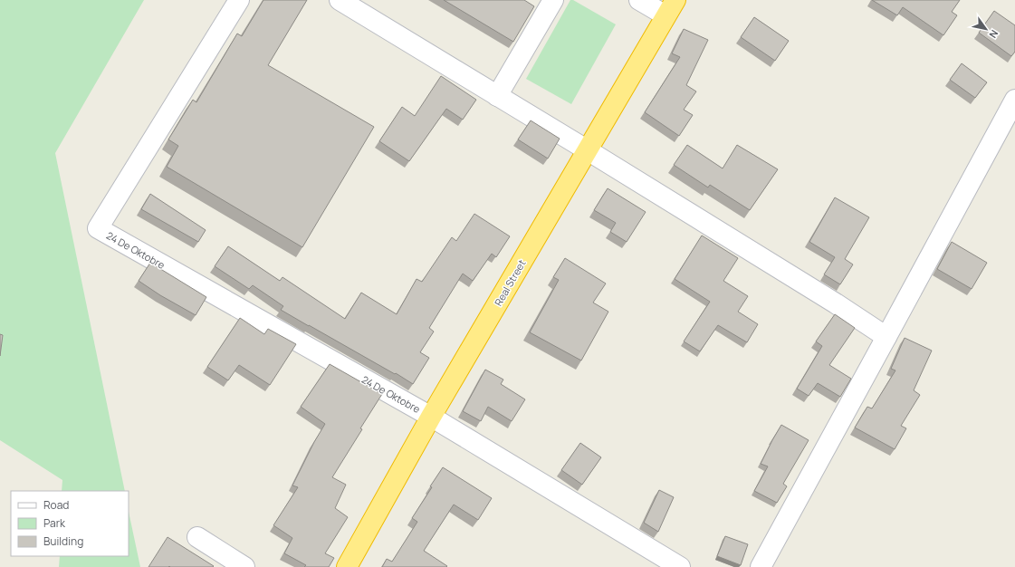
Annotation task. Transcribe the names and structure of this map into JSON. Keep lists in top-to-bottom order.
{
  "streets": {
    "highway": ["Real Street"],
    "street": ["24 De Oktobre"]
  },
  "crossings": [
    ["24 De Oktobre", "Real Street"]
  ],
  "legend": ["Road", "Park", "Building"],
  "north": "bottom right"
}
